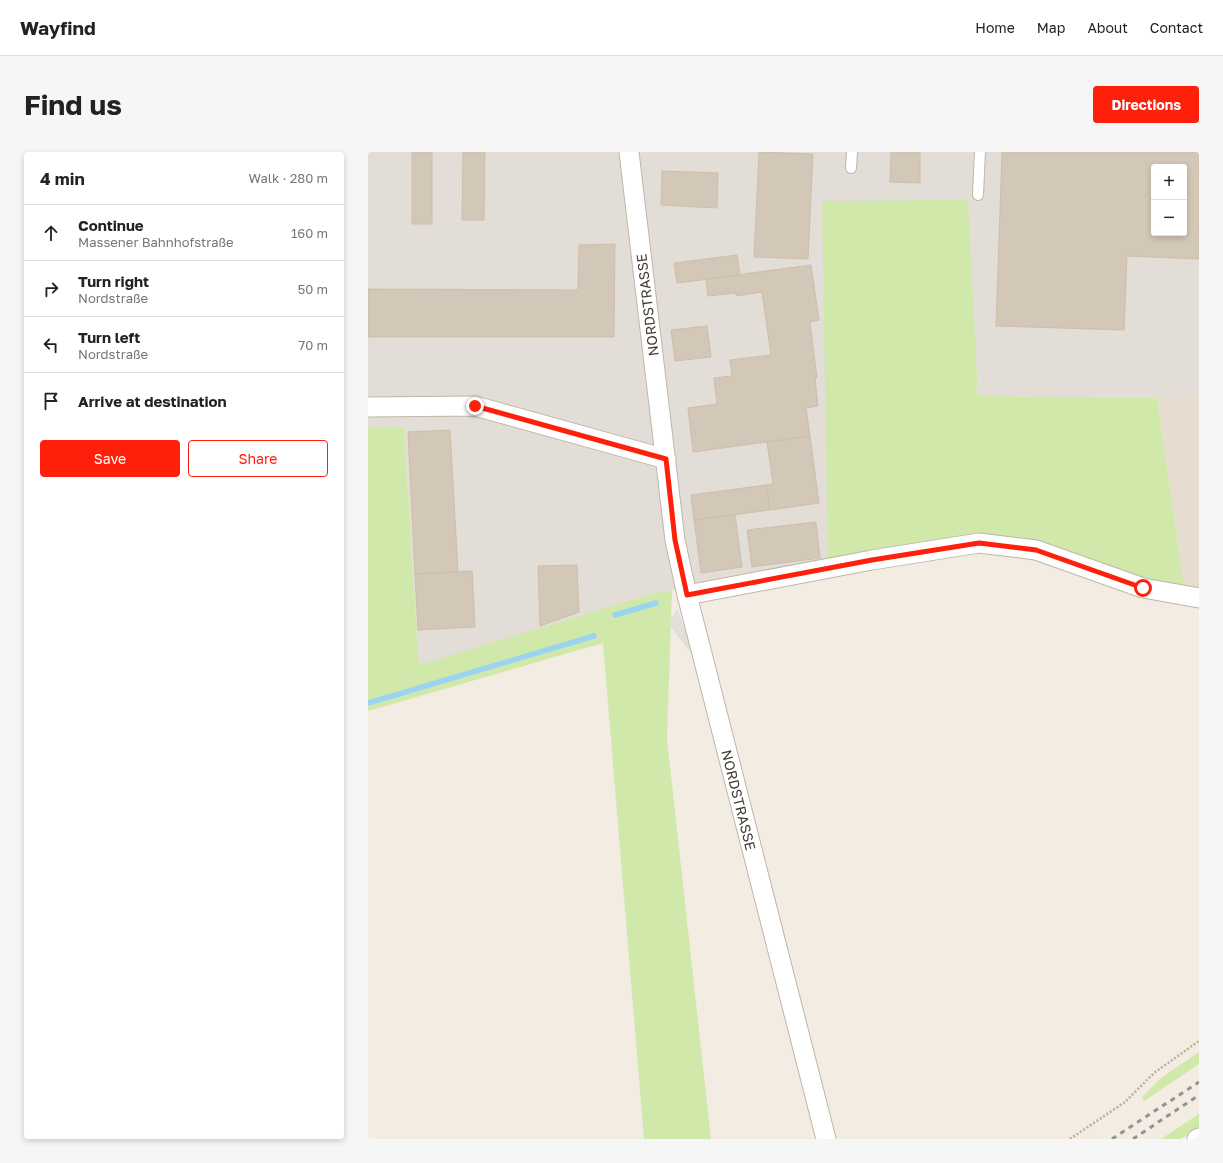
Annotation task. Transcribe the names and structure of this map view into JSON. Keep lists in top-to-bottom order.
{
  "streets": {
    "street": ["NORDSTRASSE"]
  },
  "page": {
    "header": "Wayfind",
    "nav": [
      "Home",
      "Map",
      "About",
      "Contact"
    ],
    "buttons": [
      "Directions",
      ["Save", "Share"]
    ],
    "title": "Find us",
    "heading": ["4 min", "Walk · 280 m"],
    "map_buttons": ["+", "−"],
    "list": [
      ["Continue", "Massener Bahnhofstraße", "160 m"],
      ["Turn right", "Nordstraße", "50 m"],
      ["Turn left", "Nordstraße", "70 m"],
      "Arrive at destination"
    ]
  }
}
